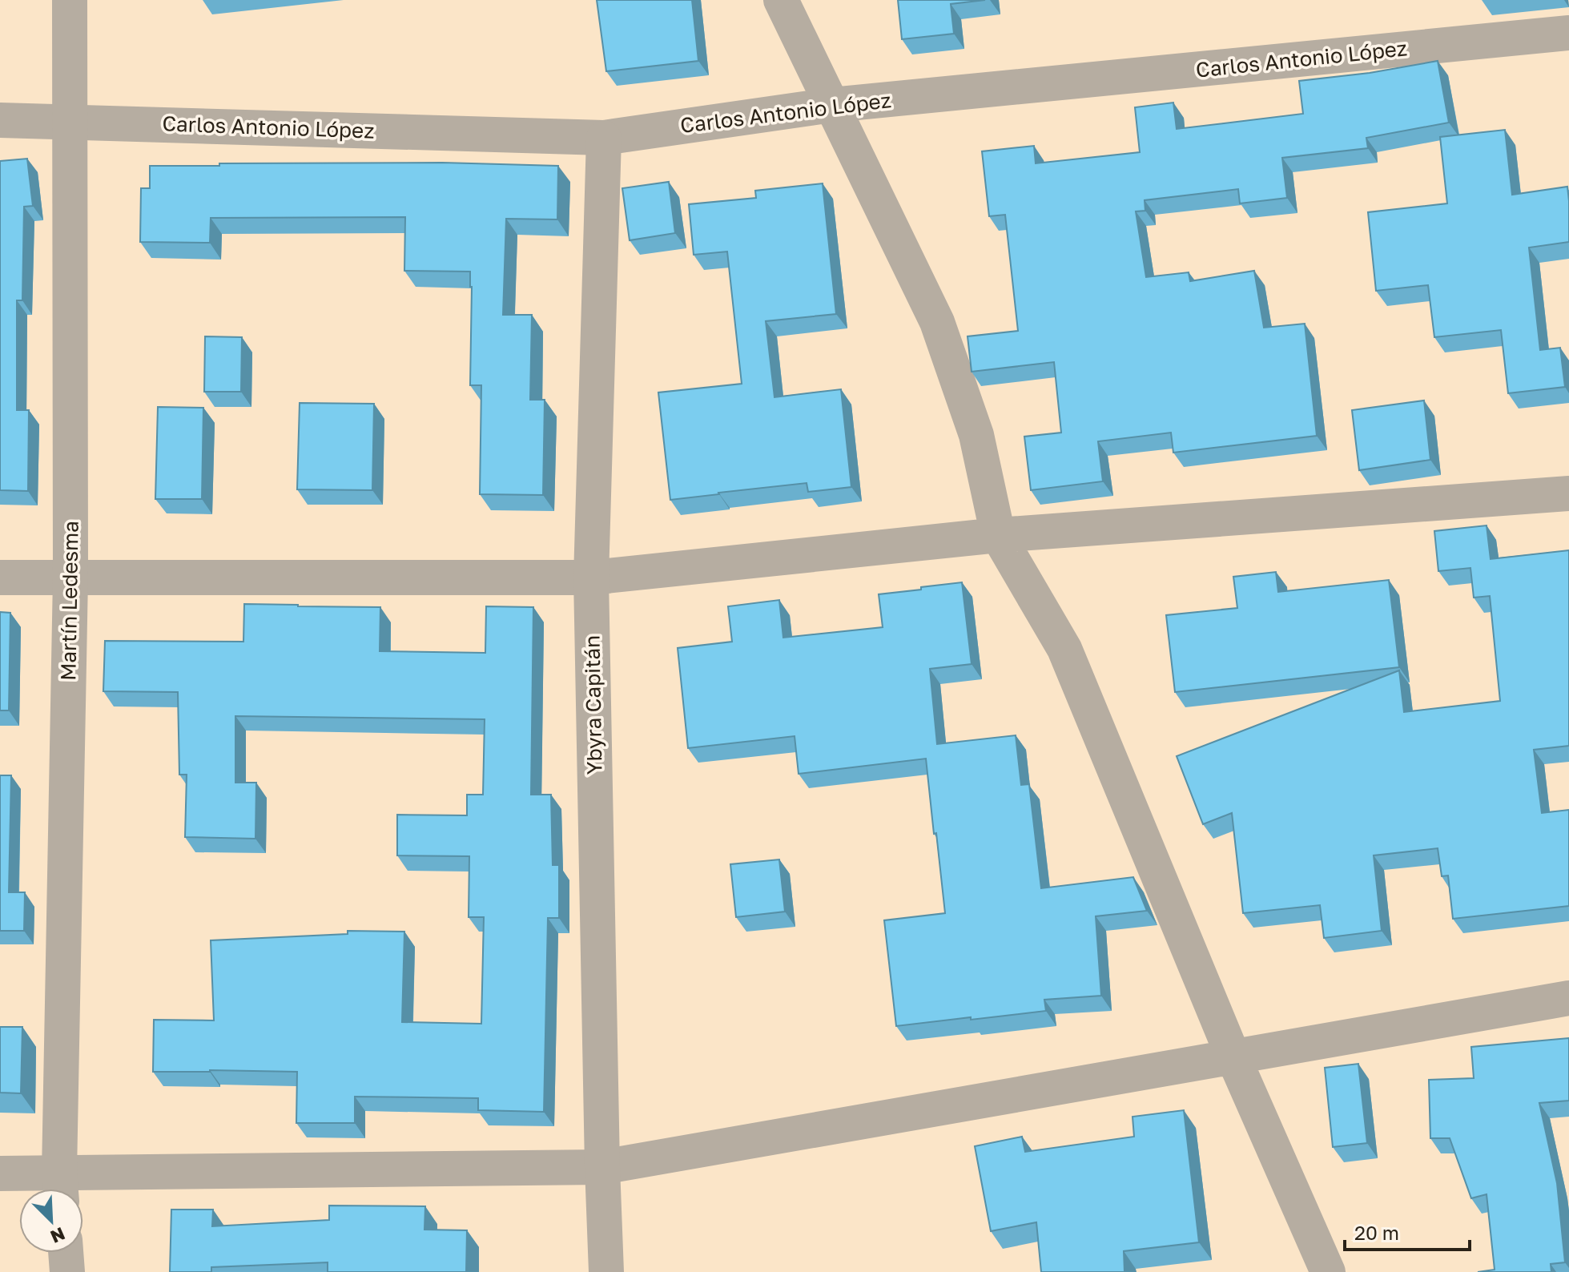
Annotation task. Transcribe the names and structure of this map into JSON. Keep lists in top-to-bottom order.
{
  "streets": {
    "street": ["Carlos Antonio López", "Martín Ledesma", "Ybyra Capitán"]
  },
  "crossings": [
    ["Carlos Antonio López", "Martín Ledesma"],
    ["Carlos Antonio López", "Ybyra Capitán"]
  ],
  "scale_bar": "20 m",
  "north": "bottom right"
}
